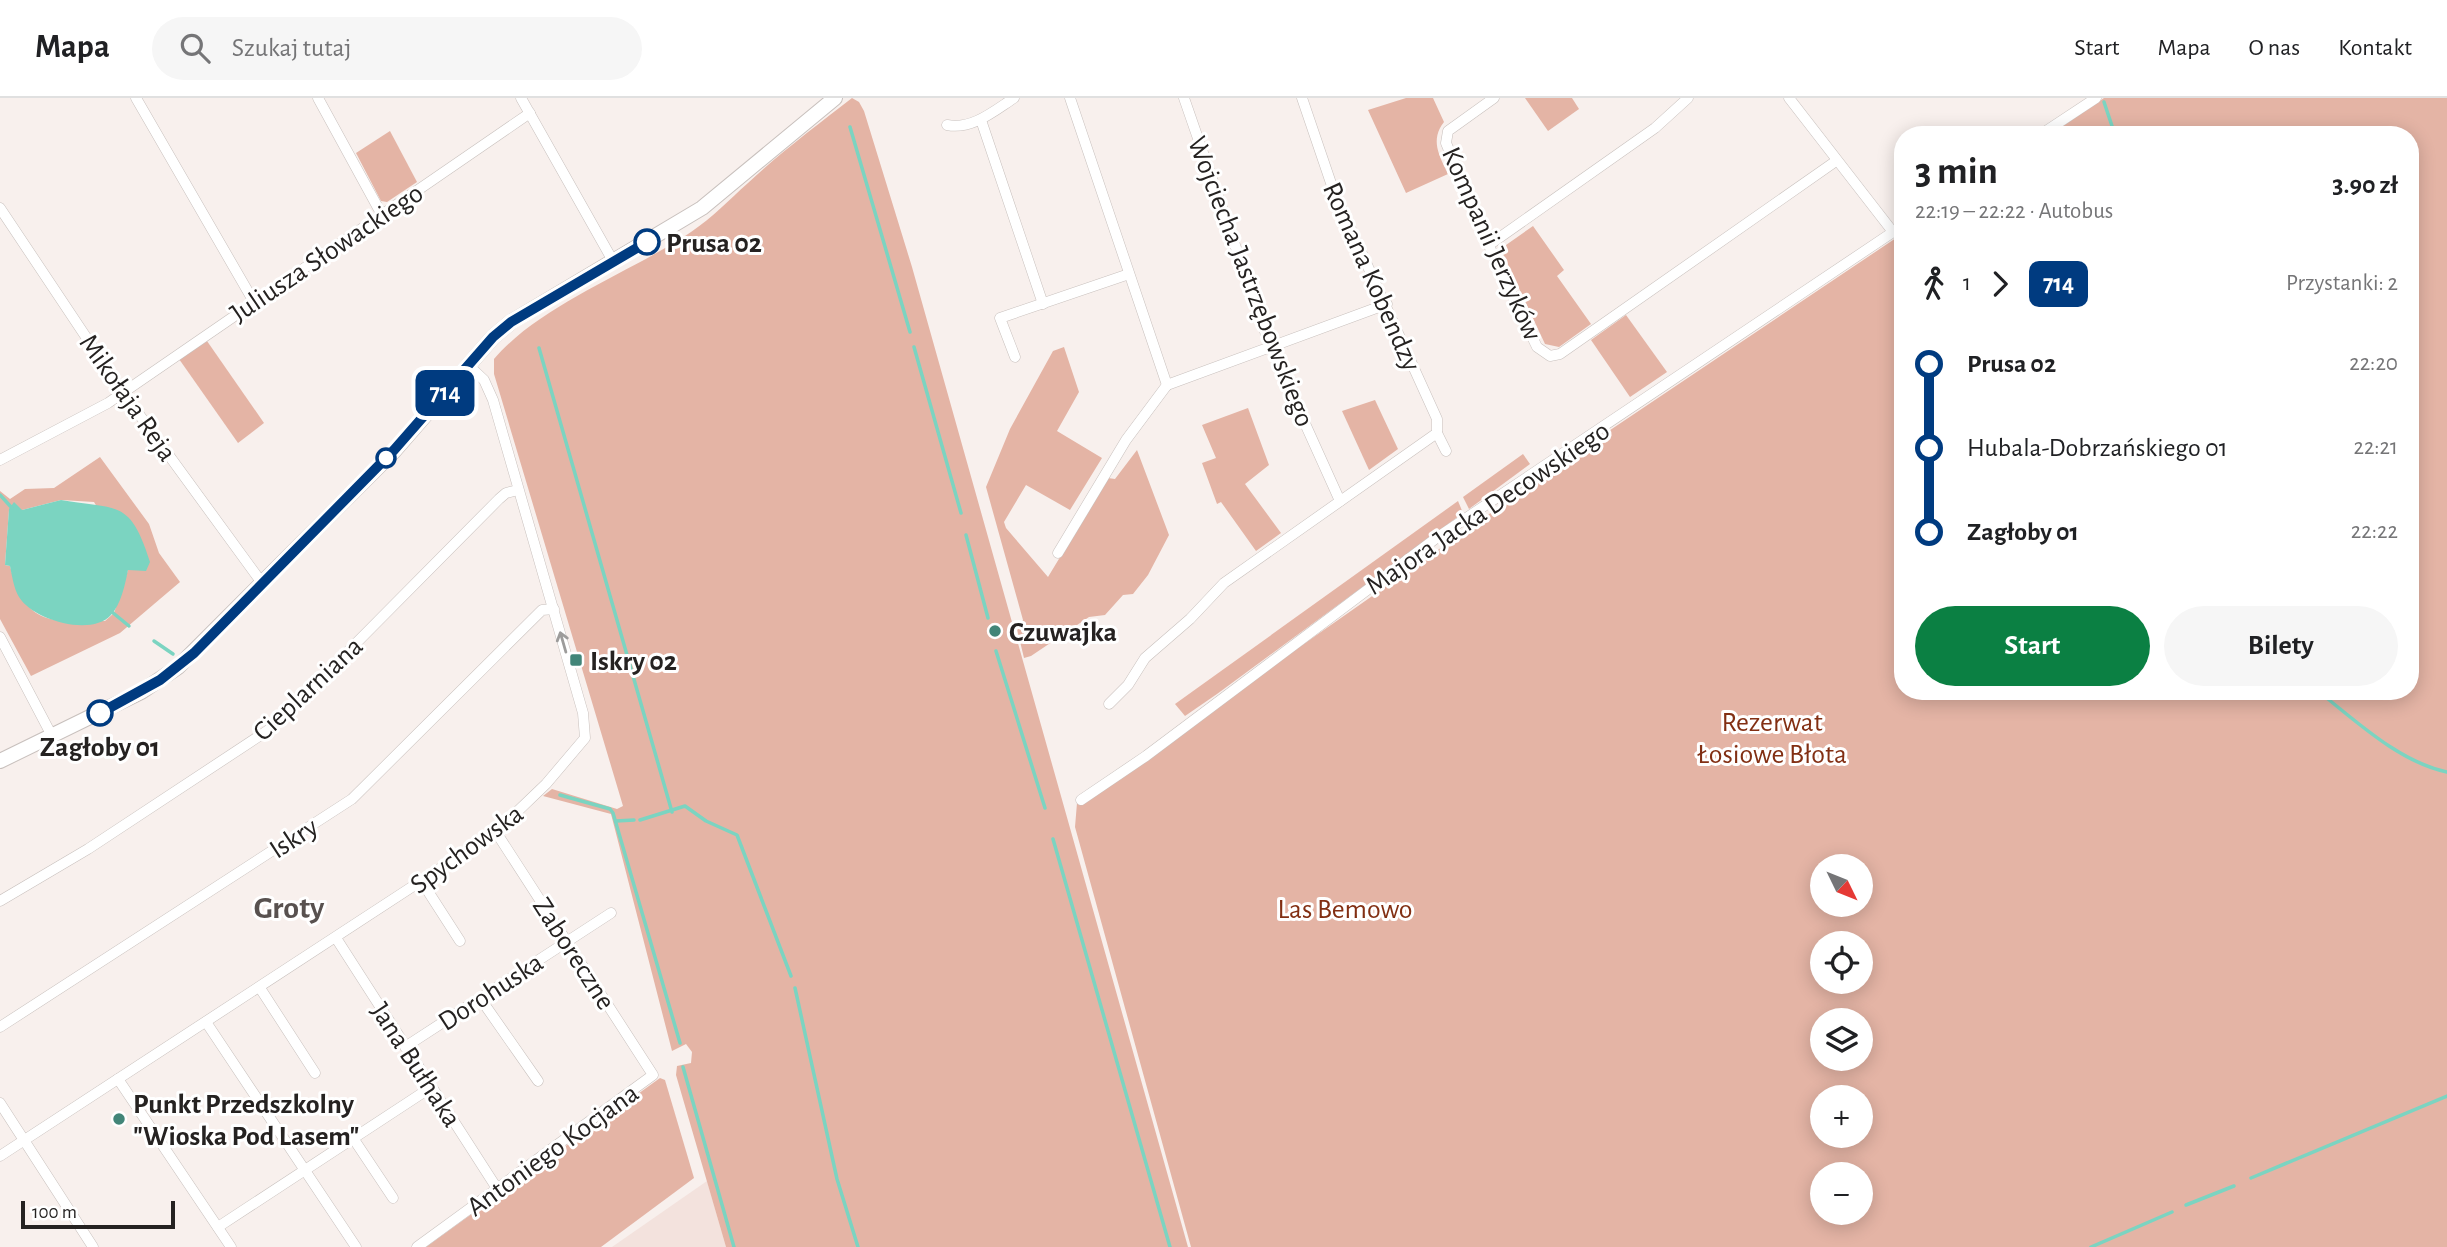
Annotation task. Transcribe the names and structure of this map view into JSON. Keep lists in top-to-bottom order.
{
  "streets": {
    "street": [
      "Kompanii Jerzyków",
      "Juliusza Słowackiego",
      "Romana Kobendzy",
      "Wojciecha Jastrzębowskiego",
      "Mikołaja Reja",
      "Majora Jacka Decowskiego",
      "Cieplarniana",
      "Iskry",
      "Spychowska",
      "Zaboreczne",
      "Dorohuska",
      "Jana Bułhaka",
      "Antoniego Kocjana"
    ]
  },
  "crossings": [
    ["Juliusza Słowackiego", "Mikołaja Reja"],
    ["Cieplarniana", "Spychowska"],
    ["Iskry", "Spychowska"],
    ["Spychowska", "Zaboreczne"],
    ["Spychowska", "Jana Bułhaka"],
    ["Zaboreczne", "Dorohuska"],
    ["Zaboreczne", "Antoniego Kocjana"],
    ["Dorohuska", "Jana Bułhaka"],
    ["Jana Bułhaka", "Antoniego Kocjana"]
  ],
  "districts": ["Groty"],
  "parks": ["Rezerwat Łosiowe Błota", "Las Bemowo"],
  "places": {
    "other": [
      "Prusa 02",
      "Czuwajka",
      "Zagłoby 01",
      "Punkt Przedszkolny \"Wioska Pod Lasem\""
    ],
    "transit": ["Iskry 02"]
  },
  "lines": ["bus line 714"],
  "scale_bar": "100 m",
  "north": "bottom right",
  "page": {
    "header": "Mapa",
    "search": "Szukaj tutaj",
    "nav": [
      "Start",
      "Mapa",
      "O nas",
      "Kontakt"
    ],
    "on_map": "714",
    "heading": ["3 min", "22:19 – 22:22 · Autobus", "3.90 zł"],
    "legs": ["1", "714", "Przystanki: 2"],
    "list": [
      {
        "name": "Prusa 02",
        "value": "22:20"
      },
      {
        "name": "Hubala-Dobrzańskiego 01",
        "value": "22:21"
      },
      {
        "name": "Zagłoby 01",
        "value": "22:22"
      }
    ],
    "buttons": ["Start", "Bilety"],
    "map_buttons": ["+", "−"],
    "scale": "100 m"
  }
}
